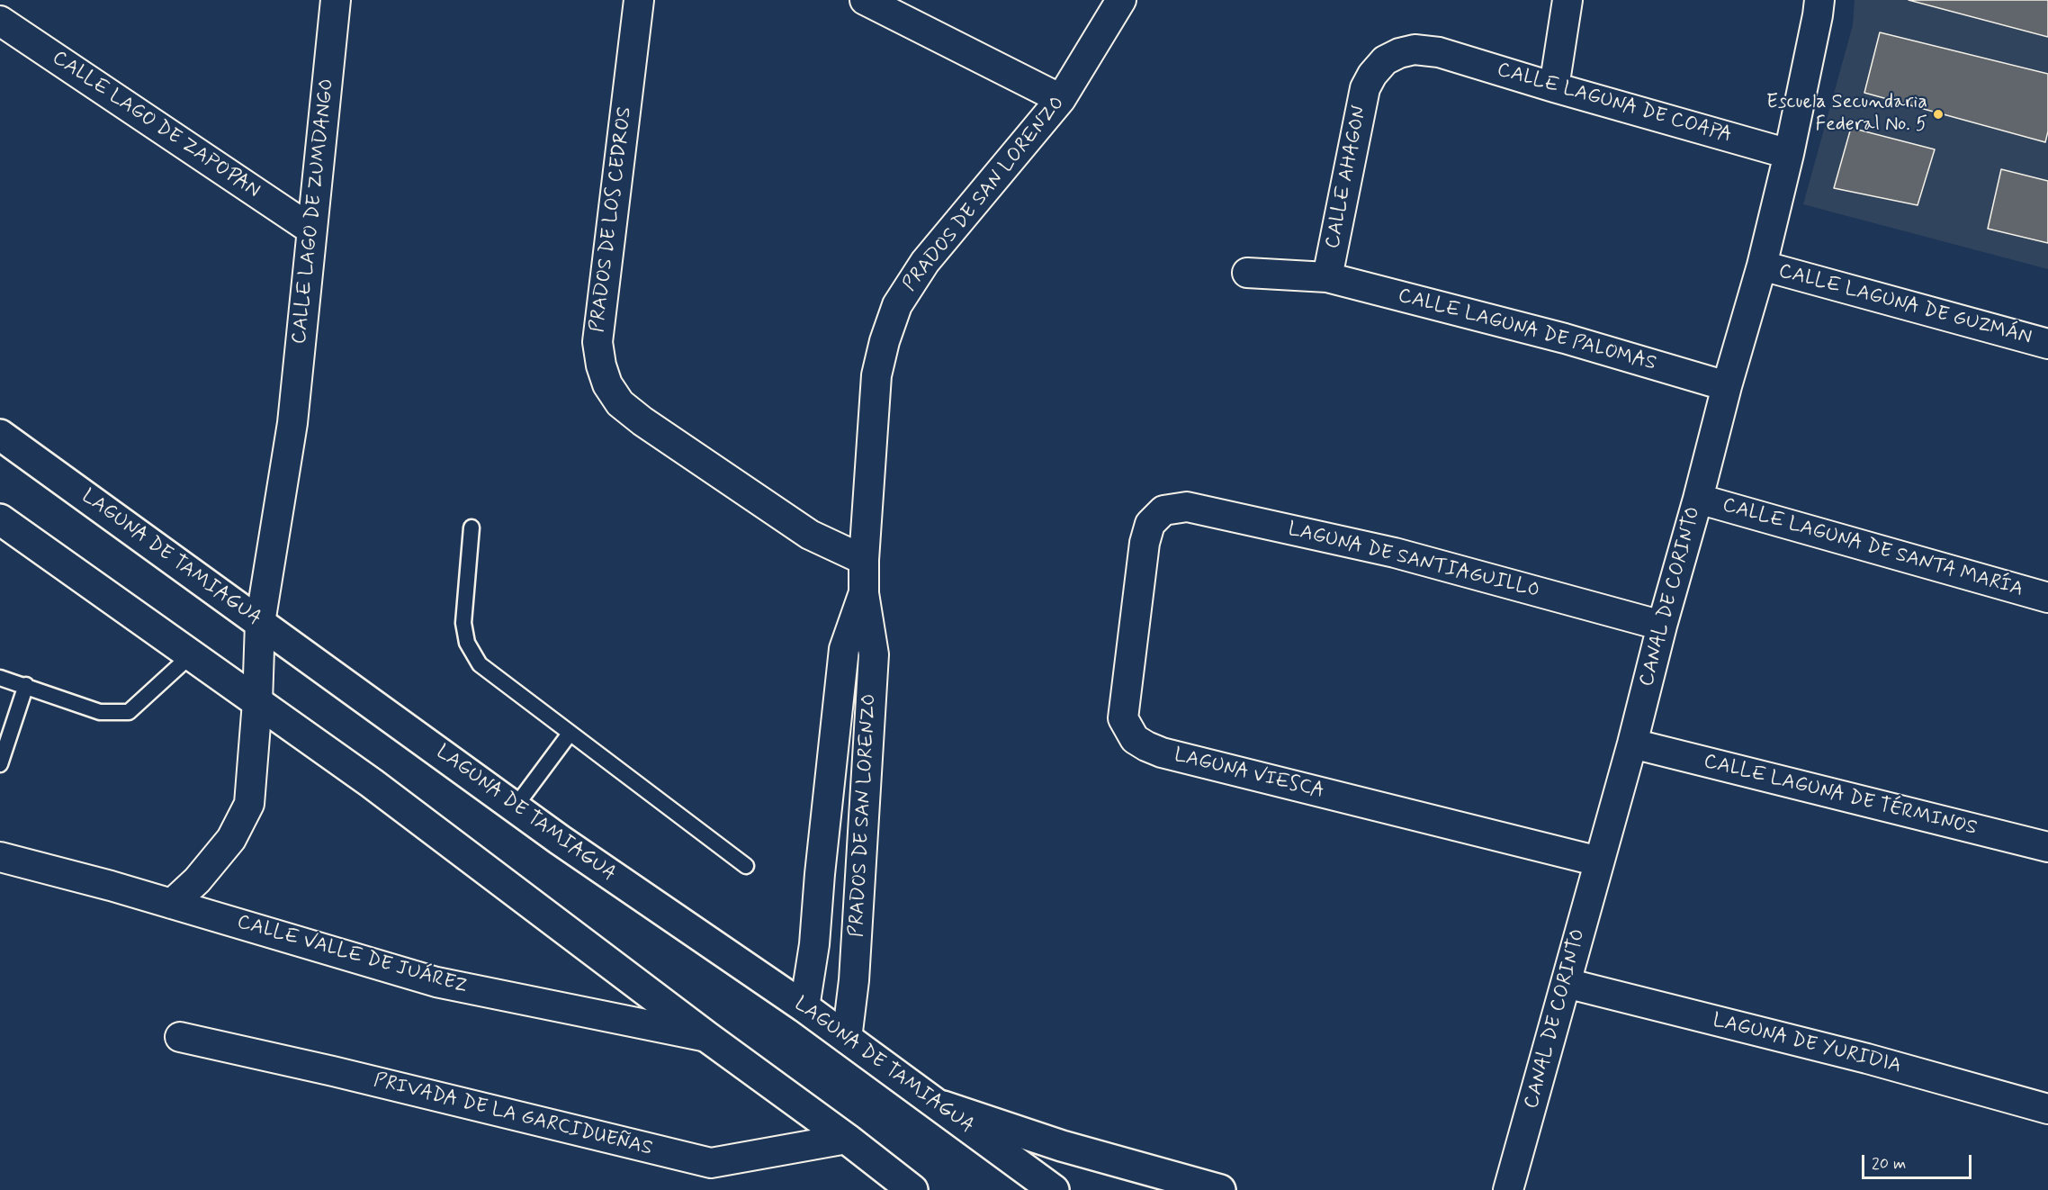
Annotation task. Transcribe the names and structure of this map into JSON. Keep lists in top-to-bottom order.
{
  "streets": {
    "main road": ["LAGUNA DE TAMIAGUA"],
    "street": [
      "CALLE LAGUNA DE COAPA",
      "CALLE LAGO DE ZAPOPAN",
      "CALLE AHAGON",
      "PRADOS DE SAN LORENZO",
      "CALLE LAGO DE ZUMDANGO",
      "PRADOS DE LOS CEDROS",
      "CALLE LAGUNA DE GUZMÁN",
      "CALLE LAGUNA DE PALOMAS",
      "CALLE LAGUNA DE SANTA MARÍA",
      "LAGUNA DE SANTIAGUILLO",
      "CANAL DE CORINTO",
      "LAGUNA VIESCA",
      "CALLE LAGUNA DE TÉRMINOS",
      "CALLE VALLE DE JUÁREZ",
      "LAGUNA DE YURIDIA",
      "PRIVADA DE LA GARCIDUEÑAS"
    ]
  },
  "crossings": [
    ["CALLE LAGUNA DE COAPA", "CALLE AHAGON"],
    ["CALLE LAGUNA DE COAPA", "CANAL DE CORINTO"],
    ["CALLE LAGO DE ZAPOPAN", "CALLE LAGO DE ZUMDANGO"],
    ["CALLE AHAGON", "CALLE LAGUNA DE PALOMAS"],
    ["PRADOS DE SAN LORENZO", "PRADOS DE LOS CEDROS"],
    ["PRADOS DE SAN LORENZO", "LAGUNA DE TAMIAGUA"],
    ["CALLE LAGO DE ZUMDANGO", "LAGUNA DE TAMIAGUA"],
    ["CALLE LAGO DE ZUMDANGO", "CALLE VALLE DE JUÁREZ"],
    ["CALLE LAGUNA DE GUZMÁN", "CANAL DE CORINTO"],
    ["CALLE LAGUNA DE PALOMAS", "CANAL DE CORINTO"],
    ["CALLE LAGUNA DE SANTA MARÍA", "CANAL DE CORINTO"],
    ["LAGUNA DE SANTIAGUILLO", "CANAL DE CORINTO"],
    ["LAGUNA DE SANTIAGUILLO", "LAGUNA VIESCA"],
    ["CANAL DE CORINTO", "LAGUNA VIESCA"],
    ["CANAL DE CORINTO", "CALLE LAGUNA DE TÉRMINOS"],
    ["CANAL DE CORINTO", "LAGUNA DE YURIDIA"]
  ],
  "places": ["Escuela Secundaria Federal No. 5"],
  "scale_bar": "20 m"
}
